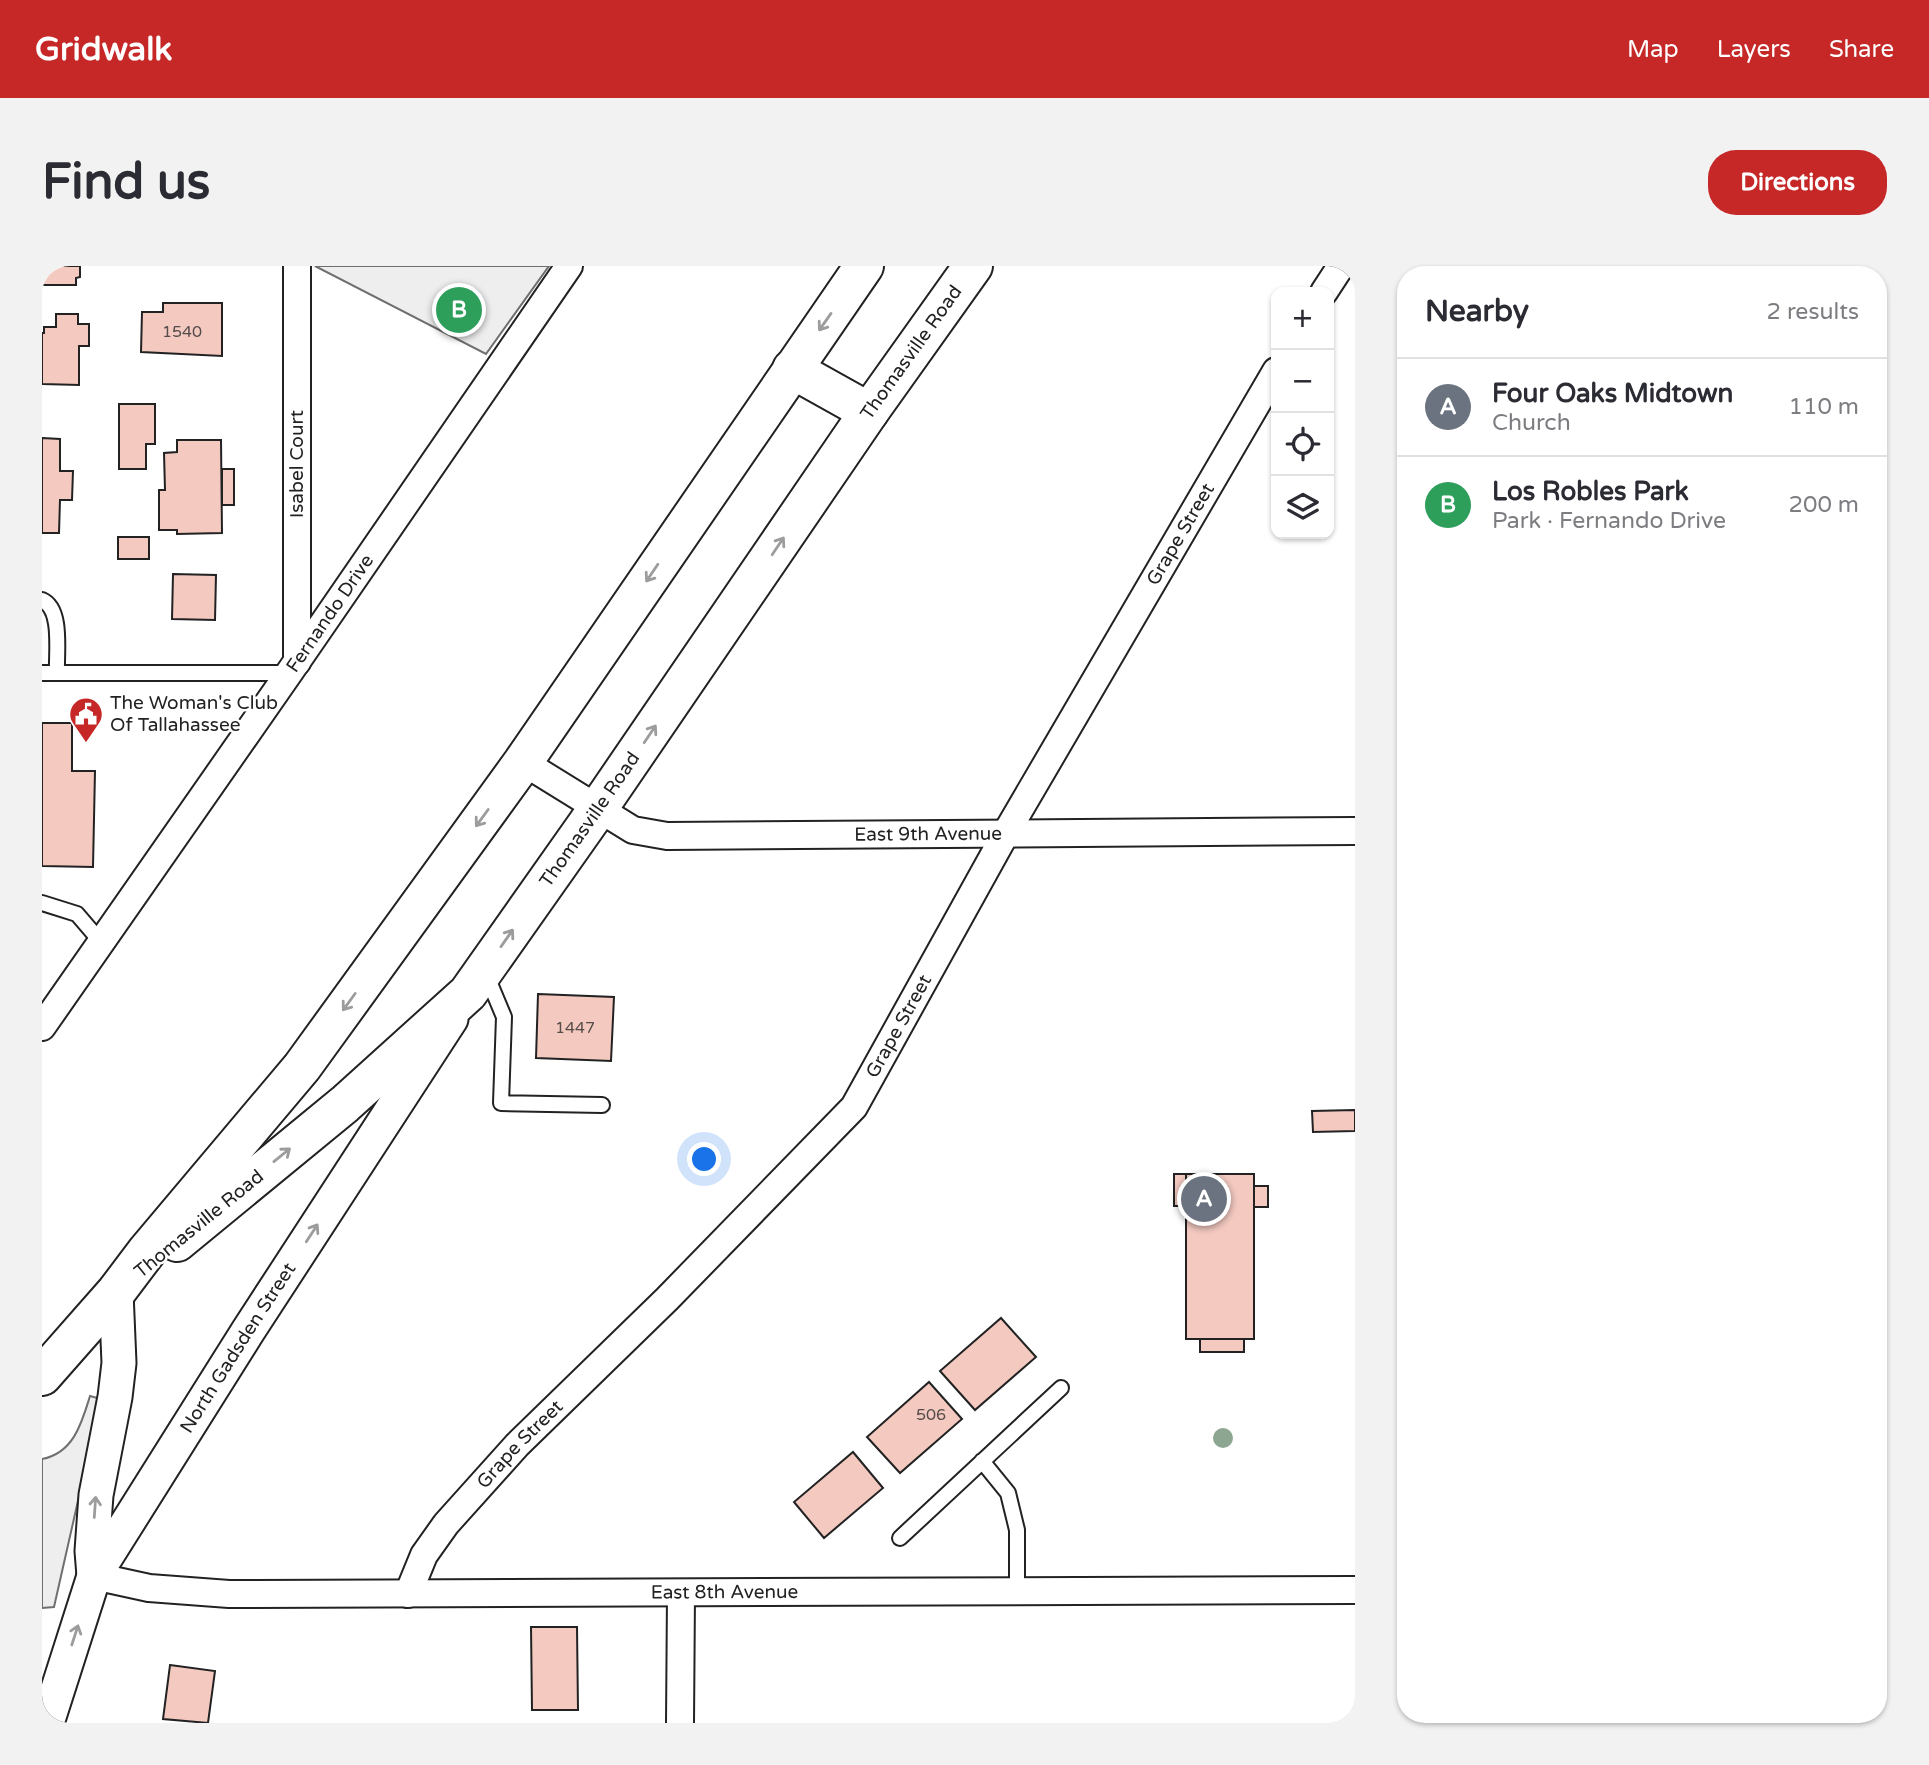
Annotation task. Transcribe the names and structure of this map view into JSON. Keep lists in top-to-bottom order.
{
  "streets": {
    "main road": ["Thomasville Road"],
    "street": [
      "Isabel Court",
      "Grape Street",
      "Fernando Drive",
      "East 9th Avenue",
      "North Gadsden Street",
      "East 8th Avenue"
    ]
  },
  "crossings": [
    ["Thomasville Road", "East 9th Avenue"],
    ["Thomasville Road", "North Gadsden Street"],
    ["Isabel Court", "Fernando Drive"],
    ["Grape Street", "East 9th Avenue"],
    ["Grape Street", "East 8th Avenue"],
    ["North Gadsden Street", "East 8th Avenue"]
  ],
  "one_way": ["North Gadsden Street"],
  "places": {
    "public building": ["The Woman's Club Of Tallahassee"]
  },
  "house_numbers": ["1540", "1447", "506"],
  "page": {
    "header": "Gridwalk",
    "nav": ["Map", "Layers", "Share"],
    "buttons": "Directions",
    "title": "Find us",
    "heading": ["Nearby", "2 results"],
    "pins": ["B", "A"],
    "map_buttons": ["+", "−"],
    "list": [
      {
        "mark": "A",
        "name": "Four Oaks Midtown",
        "note": "Church",
        "value": "110 m"
      },
      {
        "mark": "B",
        "name": "Los Robles Park",
        "note": "Park · Fernando Drive",
        "value": "200 m"
      }
    ]
  }
}
